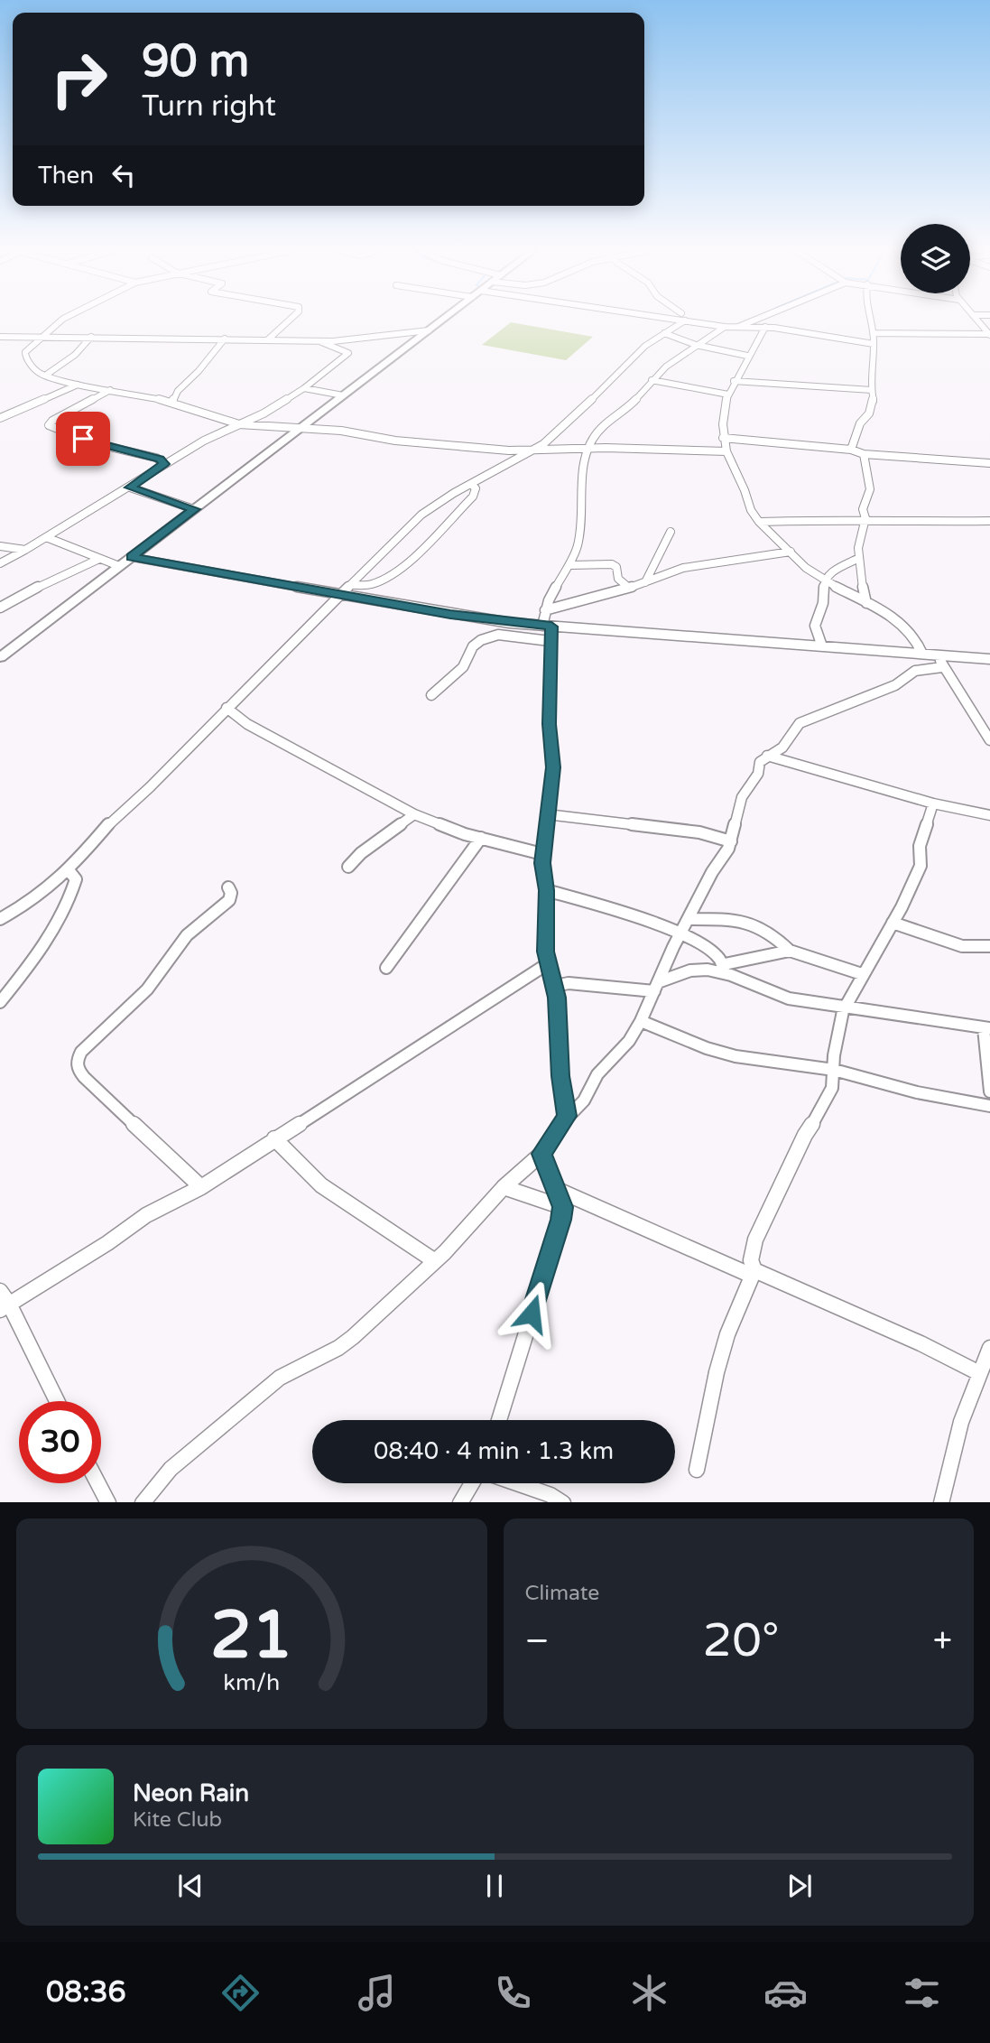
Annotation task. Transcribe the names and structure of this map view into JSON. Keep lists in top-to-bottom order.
{
  "page": {
    "turn": ["90 m", "Turn right"],
    "then": "Then",
    "limit": "30",
    "trip": "08:40 · 4 min · 1.3 km",
    "tile": "Climate",
    "heat": ["−", "20°", "+"],
    "song": ["Neon Rain", "Kite Club"],
    "tabs": "08:36",
    "gauge": ["21", "km/h"]
  }
}
